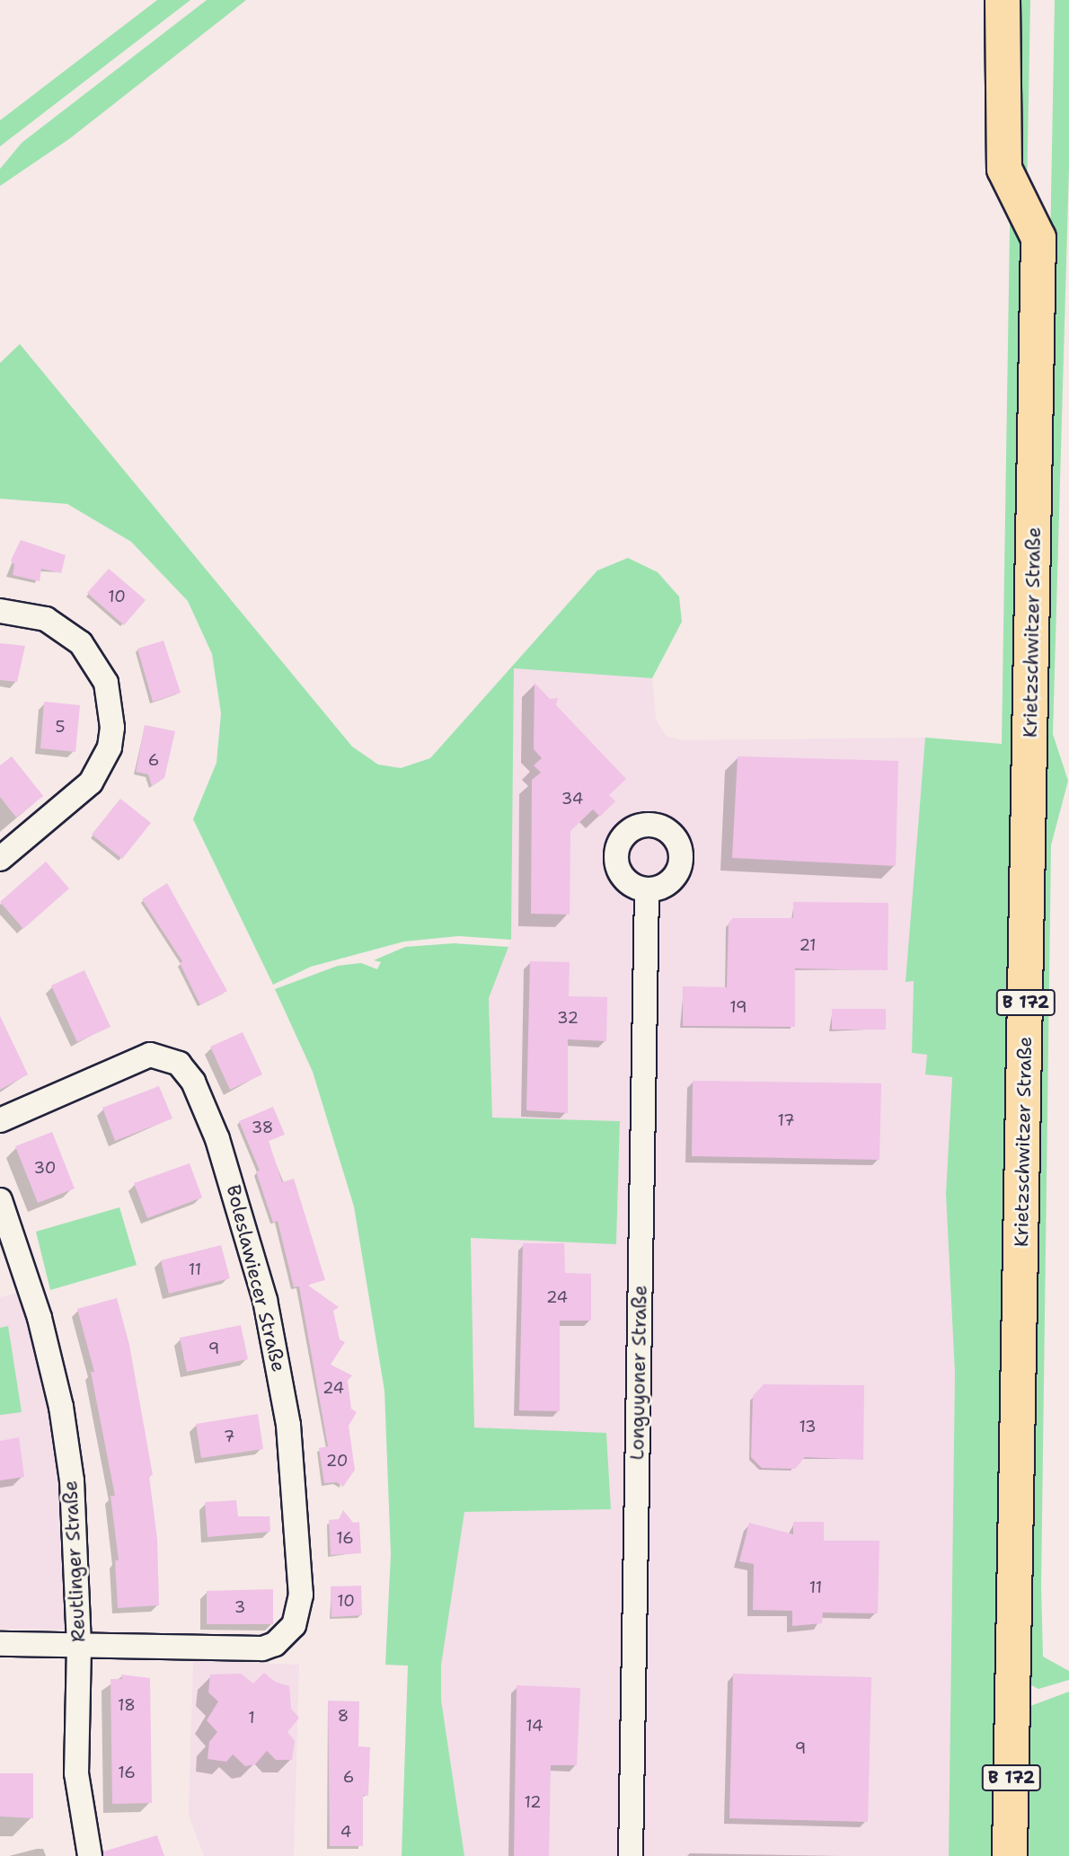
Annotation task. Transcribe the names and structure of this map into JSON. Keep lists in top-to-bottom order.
{
  "streets": {
    "main road": ["Krietzschwitzer Straße", "B 172"],
    "street": ["Boleslawiecer Straße", "Longuyoner Straße", "Reutlinger Straße"]
  },
  "crossings": [
    ["Boleslawiecer Straße", "Reutlinger Straße"]
  ],
  "house_numbers": [
    "10",
    "5",
    "6",
    "34",
    "21",
    "19",
    "32",
    "17",
    "38",
    "30",
    "11",
    "24",
    "9",
    "24",
    "13",
    "7",
    "20",
    "16",
    "11",
    "10",
    "3",
    "18",
    "8",
    "1",
    "14",
    "9",
    "16",
    "6",
    "12",
    "4"
  ]
}
